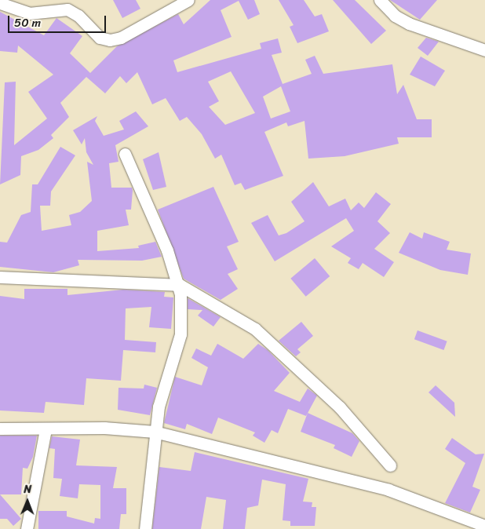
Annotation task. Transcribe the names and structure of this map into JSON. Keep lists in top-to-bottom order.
{
  "scale_bar": "50 m",
  "north": "top"
}
